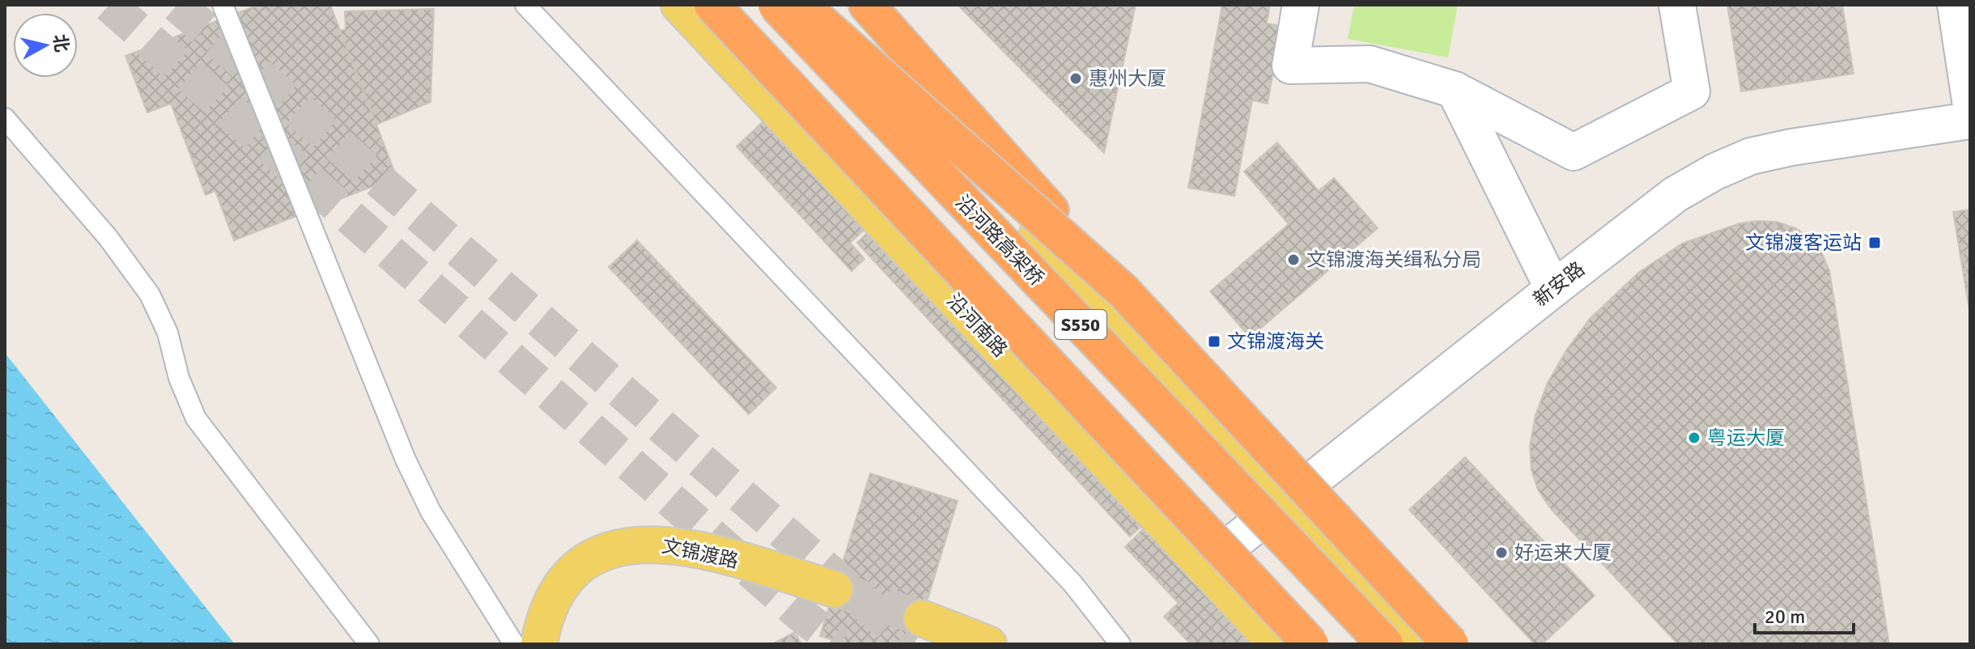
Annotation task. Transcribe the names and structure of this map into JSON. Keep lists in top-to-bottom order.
{
  "streets": {
    "highway": ["沿河路高架桥", "S550"],
    "main road": ["沿河南路", "文锦渡路"],
    "street": ["新安路"]
  },
  "crossings": [
    ["新安路", "沿河南路"]
  ],
  "places": {
    "other": [
      "惠州大厦",
      "文锦渡海关缉私分局",
      "粤运大厦",
      "好运来大厦"
    ],
    "transit": ["文锦渡客运站", "文锦渡海关"]
  },
  "scale_bar": "20 m",
  "north": "right"
}
